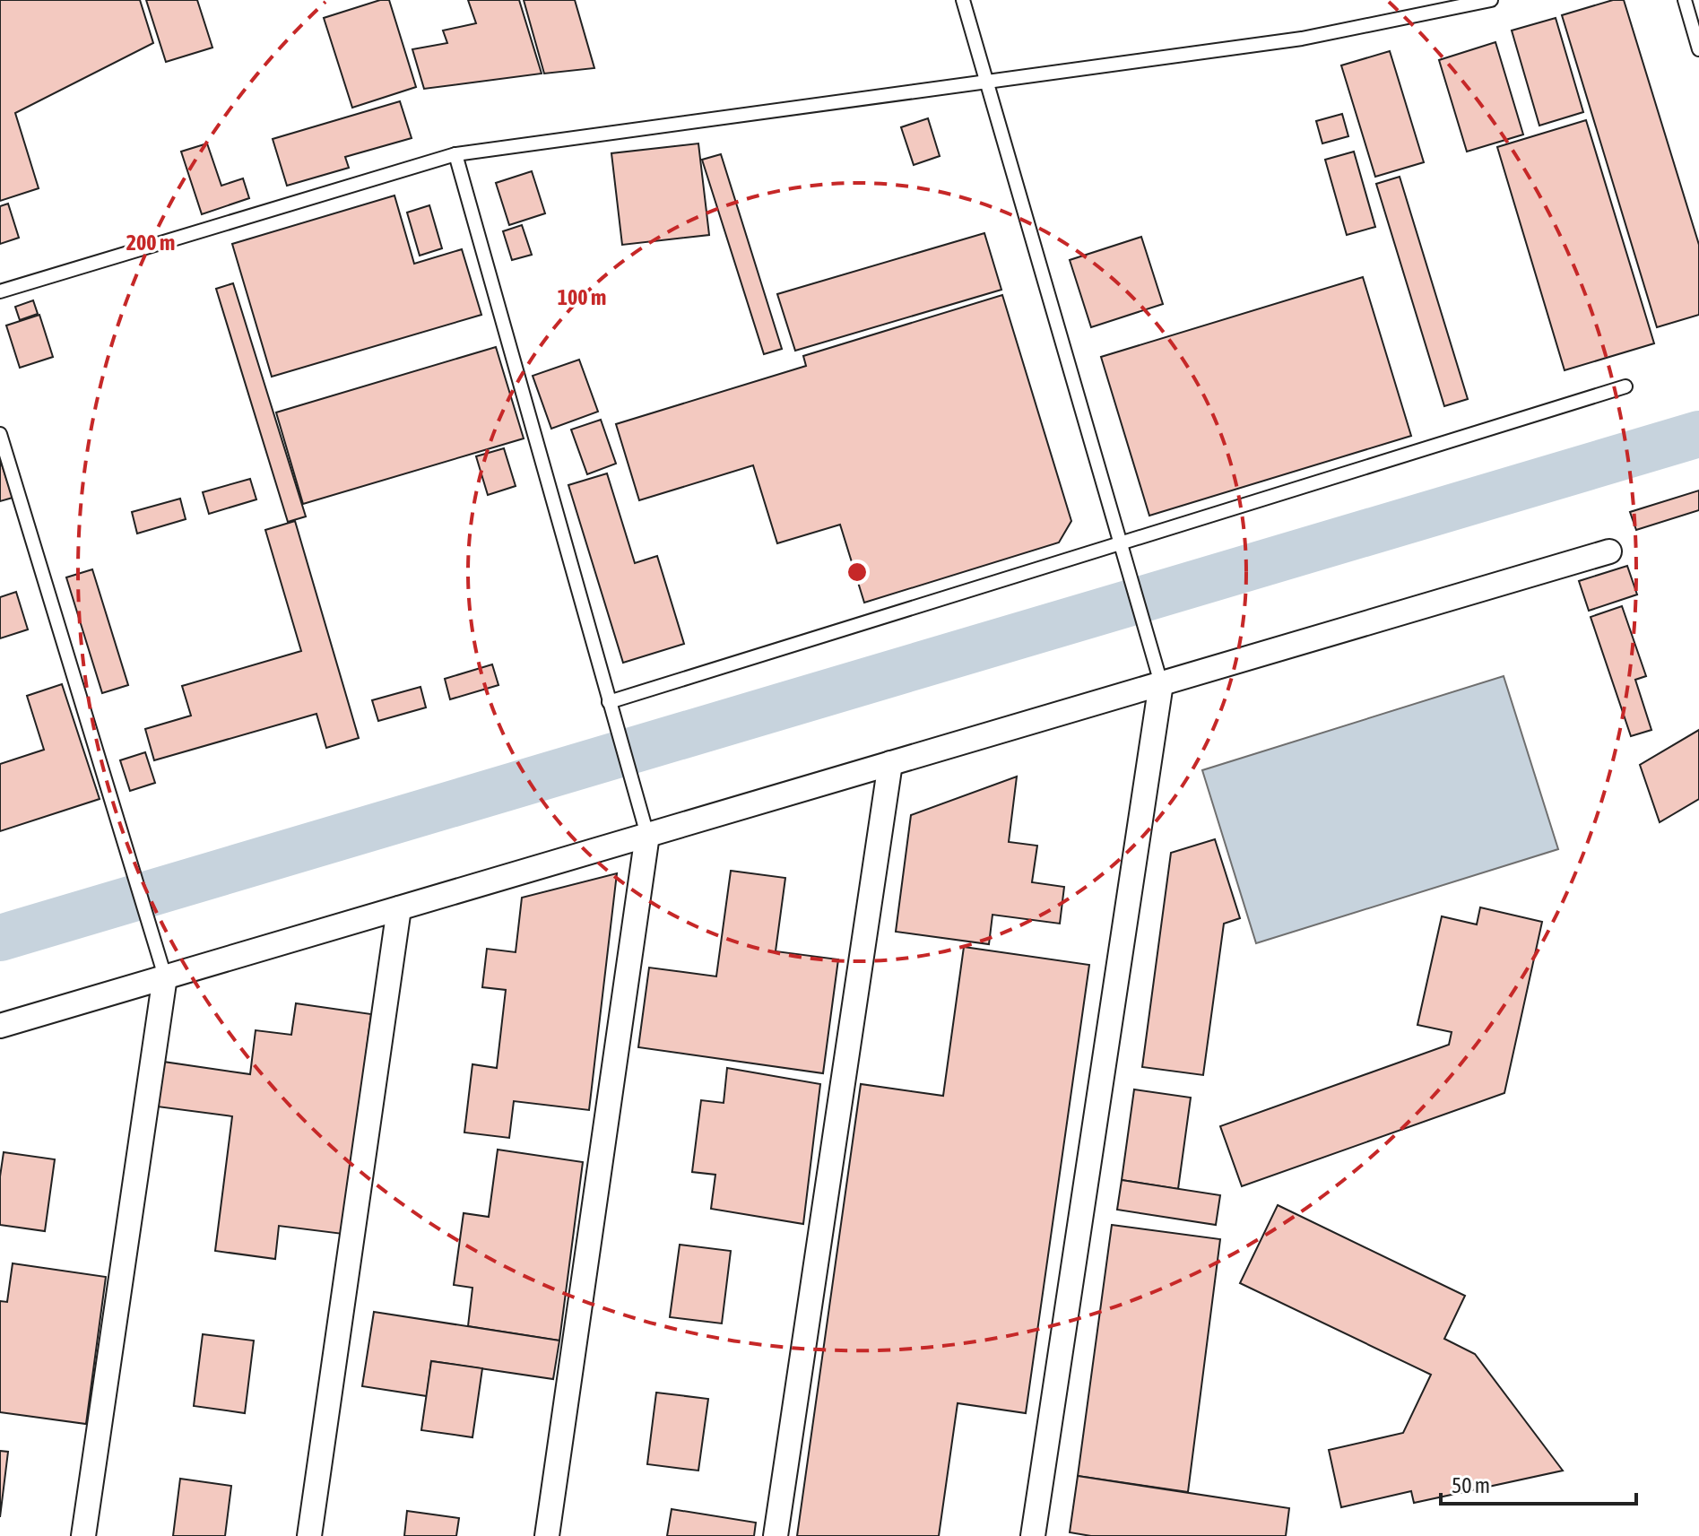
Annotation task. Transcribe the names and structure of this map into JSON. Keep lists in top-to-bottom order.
{
  "scale_bar": "50 m",
  "rings": ["200 m", "100 m"]
}
